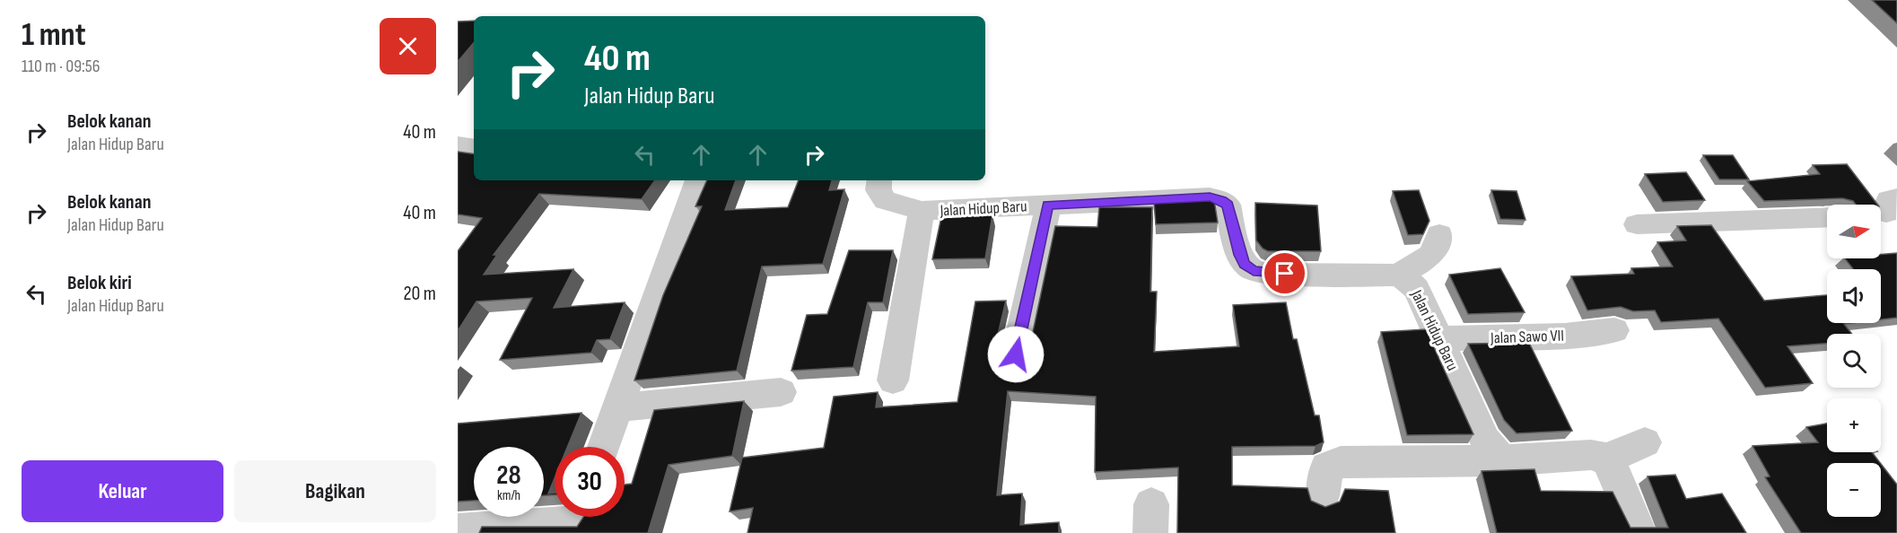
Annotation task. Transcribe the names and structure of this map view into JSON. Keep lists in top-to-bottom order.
{
  "streets": {
    "street": ["Jalan Hidup Baru", "Jalan Sawo VII"]
  },
  "crossings": [
    ["Jalan Hidup Baru", "Jalan Sawo VII"]
  ],
  "north": "right",
  "page": {
    "heading": ["1 mnt", "110 m · 09:56"],
    "turn": ["40 m", "Jalan Hidup Baru"],
    "list": [
      {
        "name": "Belok kanan",
        "note": "Jalan Hidup Baru",
        "value": "40 m"
      },
      {
        "name": "Belok kanan",
        "note": "Jalan Hidup Baru",
        "value": "40 m"
      },
      {
        "name": "Belok kiri",
        "note": "Jalan Hidup Baru",
        "value": "20 m"
      }
    ],
    "map_buttons": ["+", "−"],
    "speed": "28 km/h",
    "limit": "30",
    "buttons": ["Keluar", "Bagikan"]
  }
}
